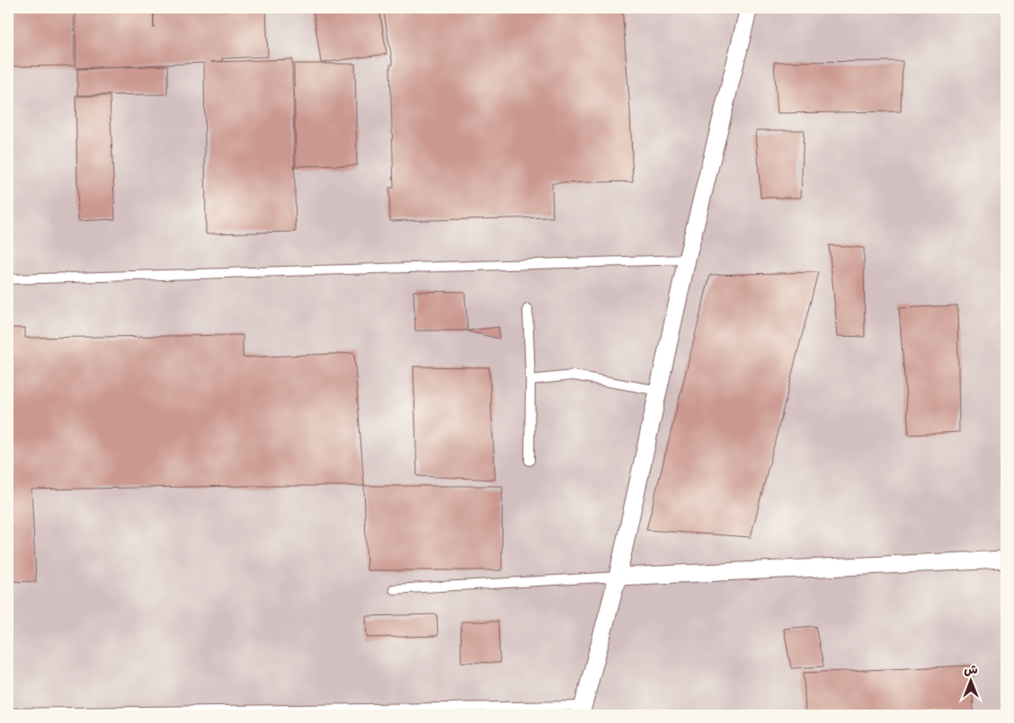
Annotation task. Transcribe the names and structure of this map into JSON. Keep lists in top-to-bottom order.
{
  "north": "top"
}
